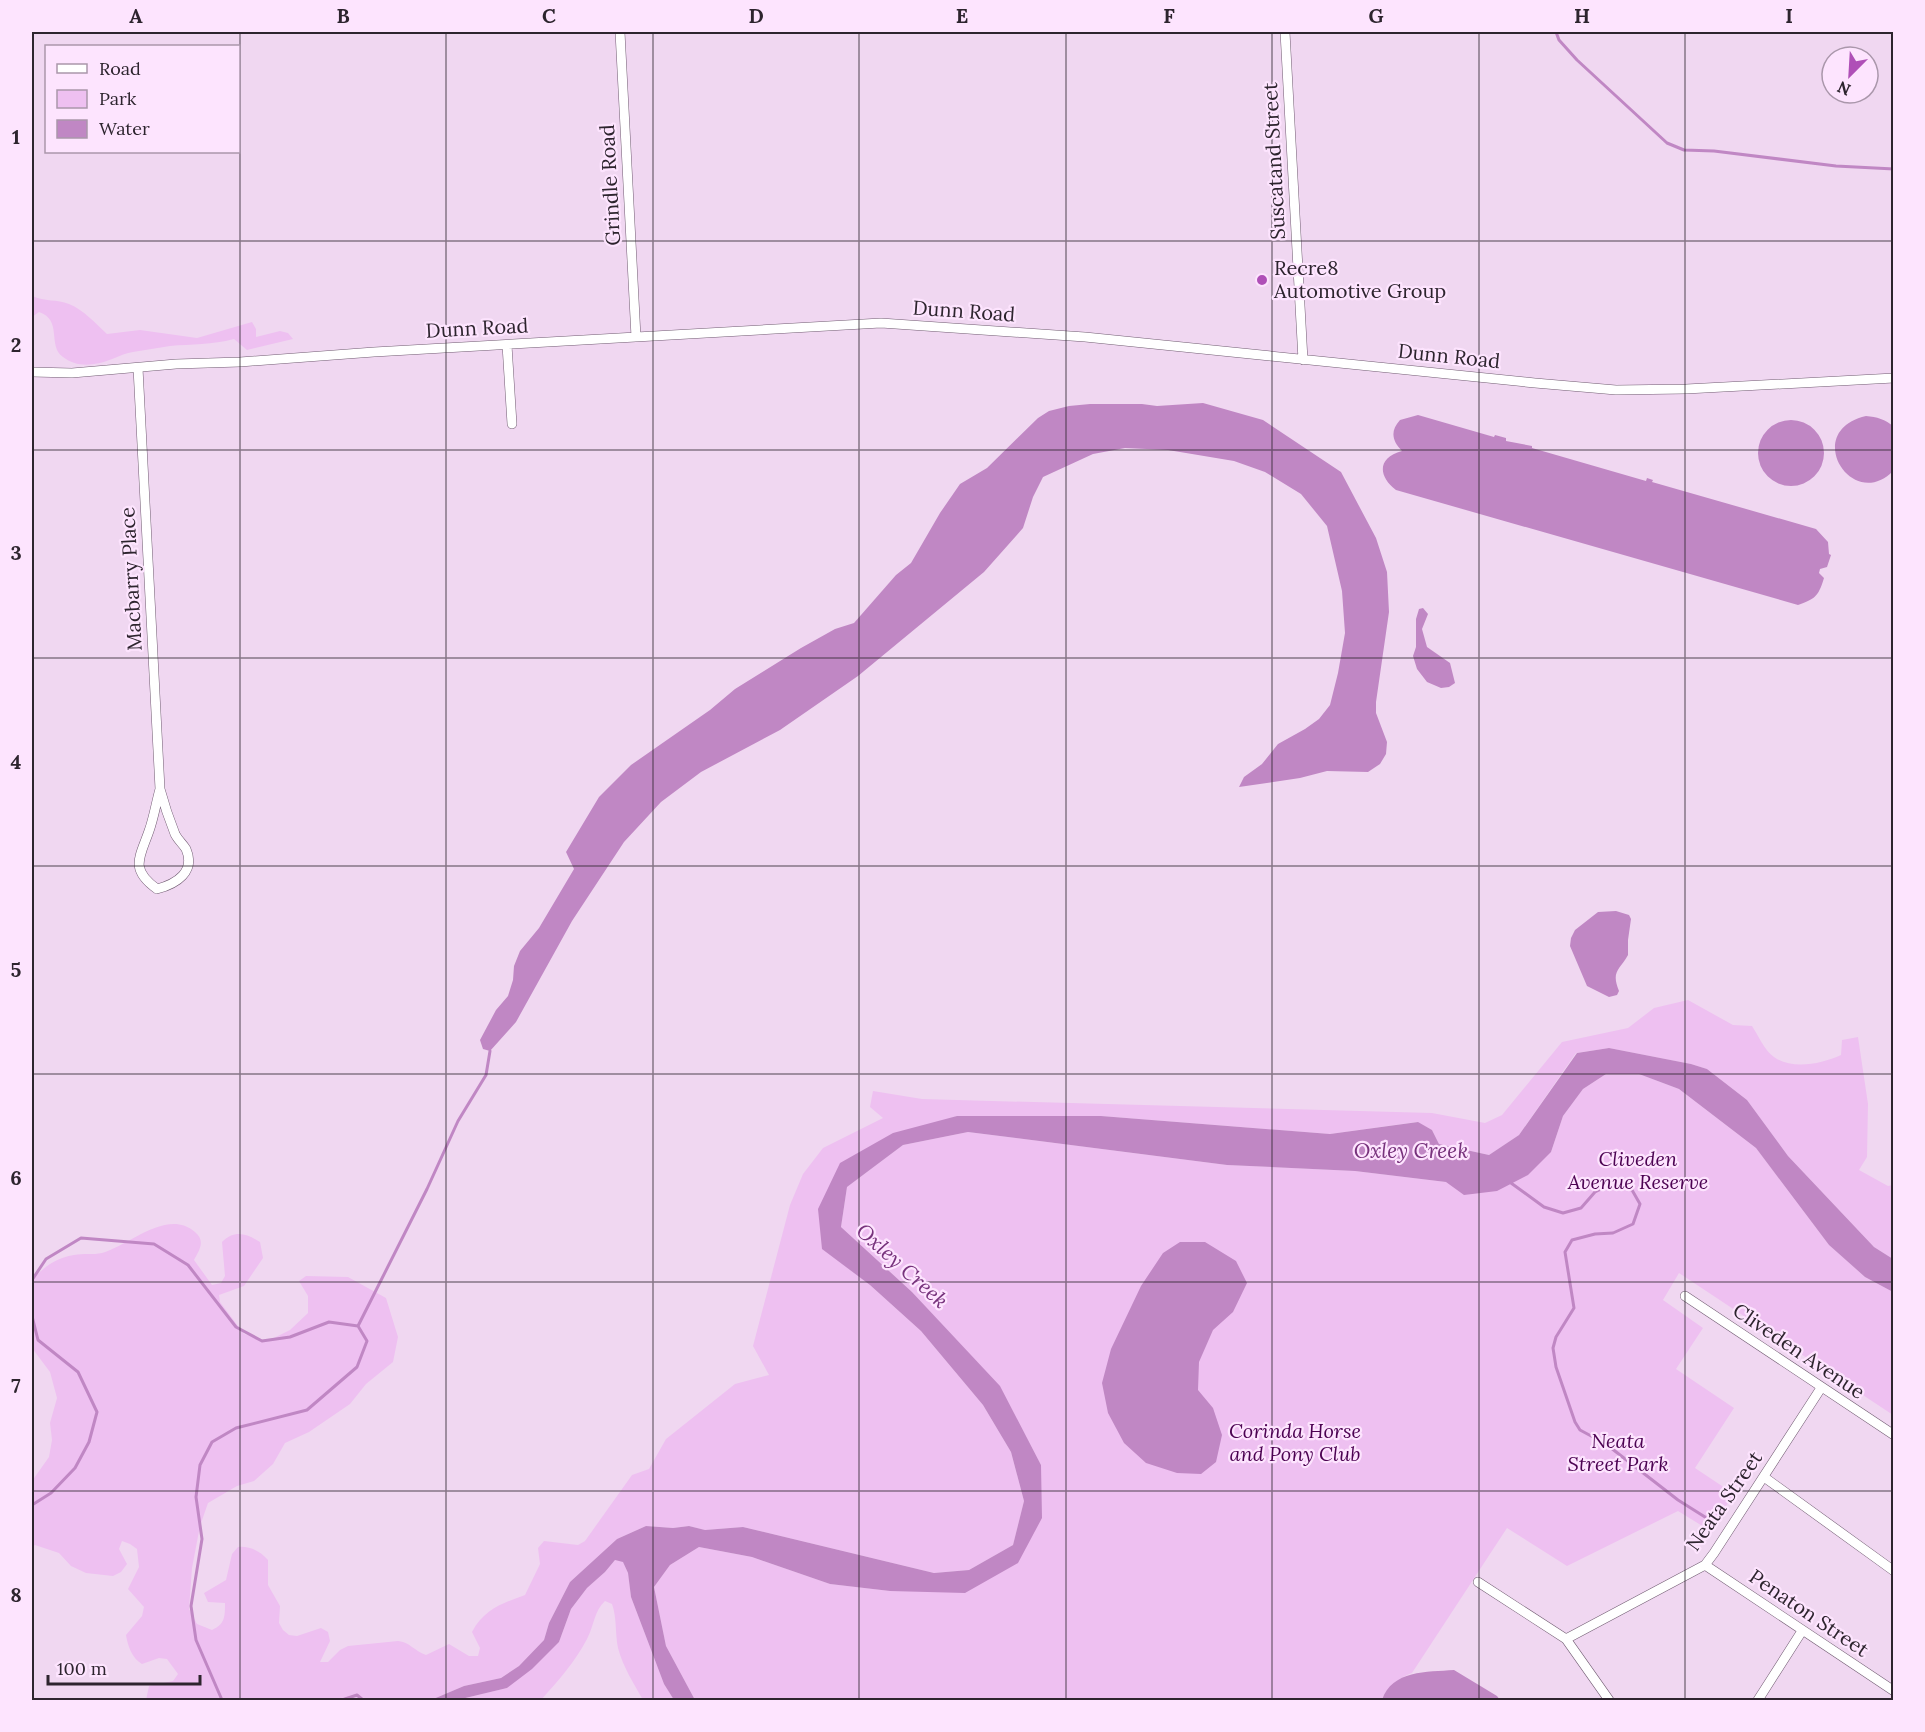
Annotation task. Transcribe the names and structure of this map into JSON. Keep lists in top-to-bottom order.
{
  "streets": {
    "street": [
      "Suscatand Street",
      "Grindle Road",
      "Dunn Road",
      "Macbarry Place",
      "Cliveden Avenue",
      "Neata Street",
      "Penaton Street"
    ]
  },
  "crossings": [
    ["Suscatand Street", "Dunn Road"],
    ["Grindle Road", "Dunn Road"],
    ["Dunn Road", "Macbarry Place"],
    ["Cliveden Avenue", "Neata Street"],
    ["Neata Street", "Penaton Street"]
  ],
  "water": ["Oxley Creek"],
  "parks": ["Cliveden Avenue Reserve", "Corinda Horse and Pony Club", "Neata Street Park"],
  "places": ["Recre8 Automotive Group"],
  "legend": ["Road", "Park", "Water"],
  "scale_bar": "100 m",
  "north": "bottom left",
  "grid": {
    "columns": [
      "A",
      "B",
      "C",
      "D",
      "E",
      "F",
      "G",
      "H",
      "I"
    ],
    "rows": [
      "1",
      "2",
      "3",
      "4",
      "5",
      "6",
      "7",
      "8"
    ]
  }
}
